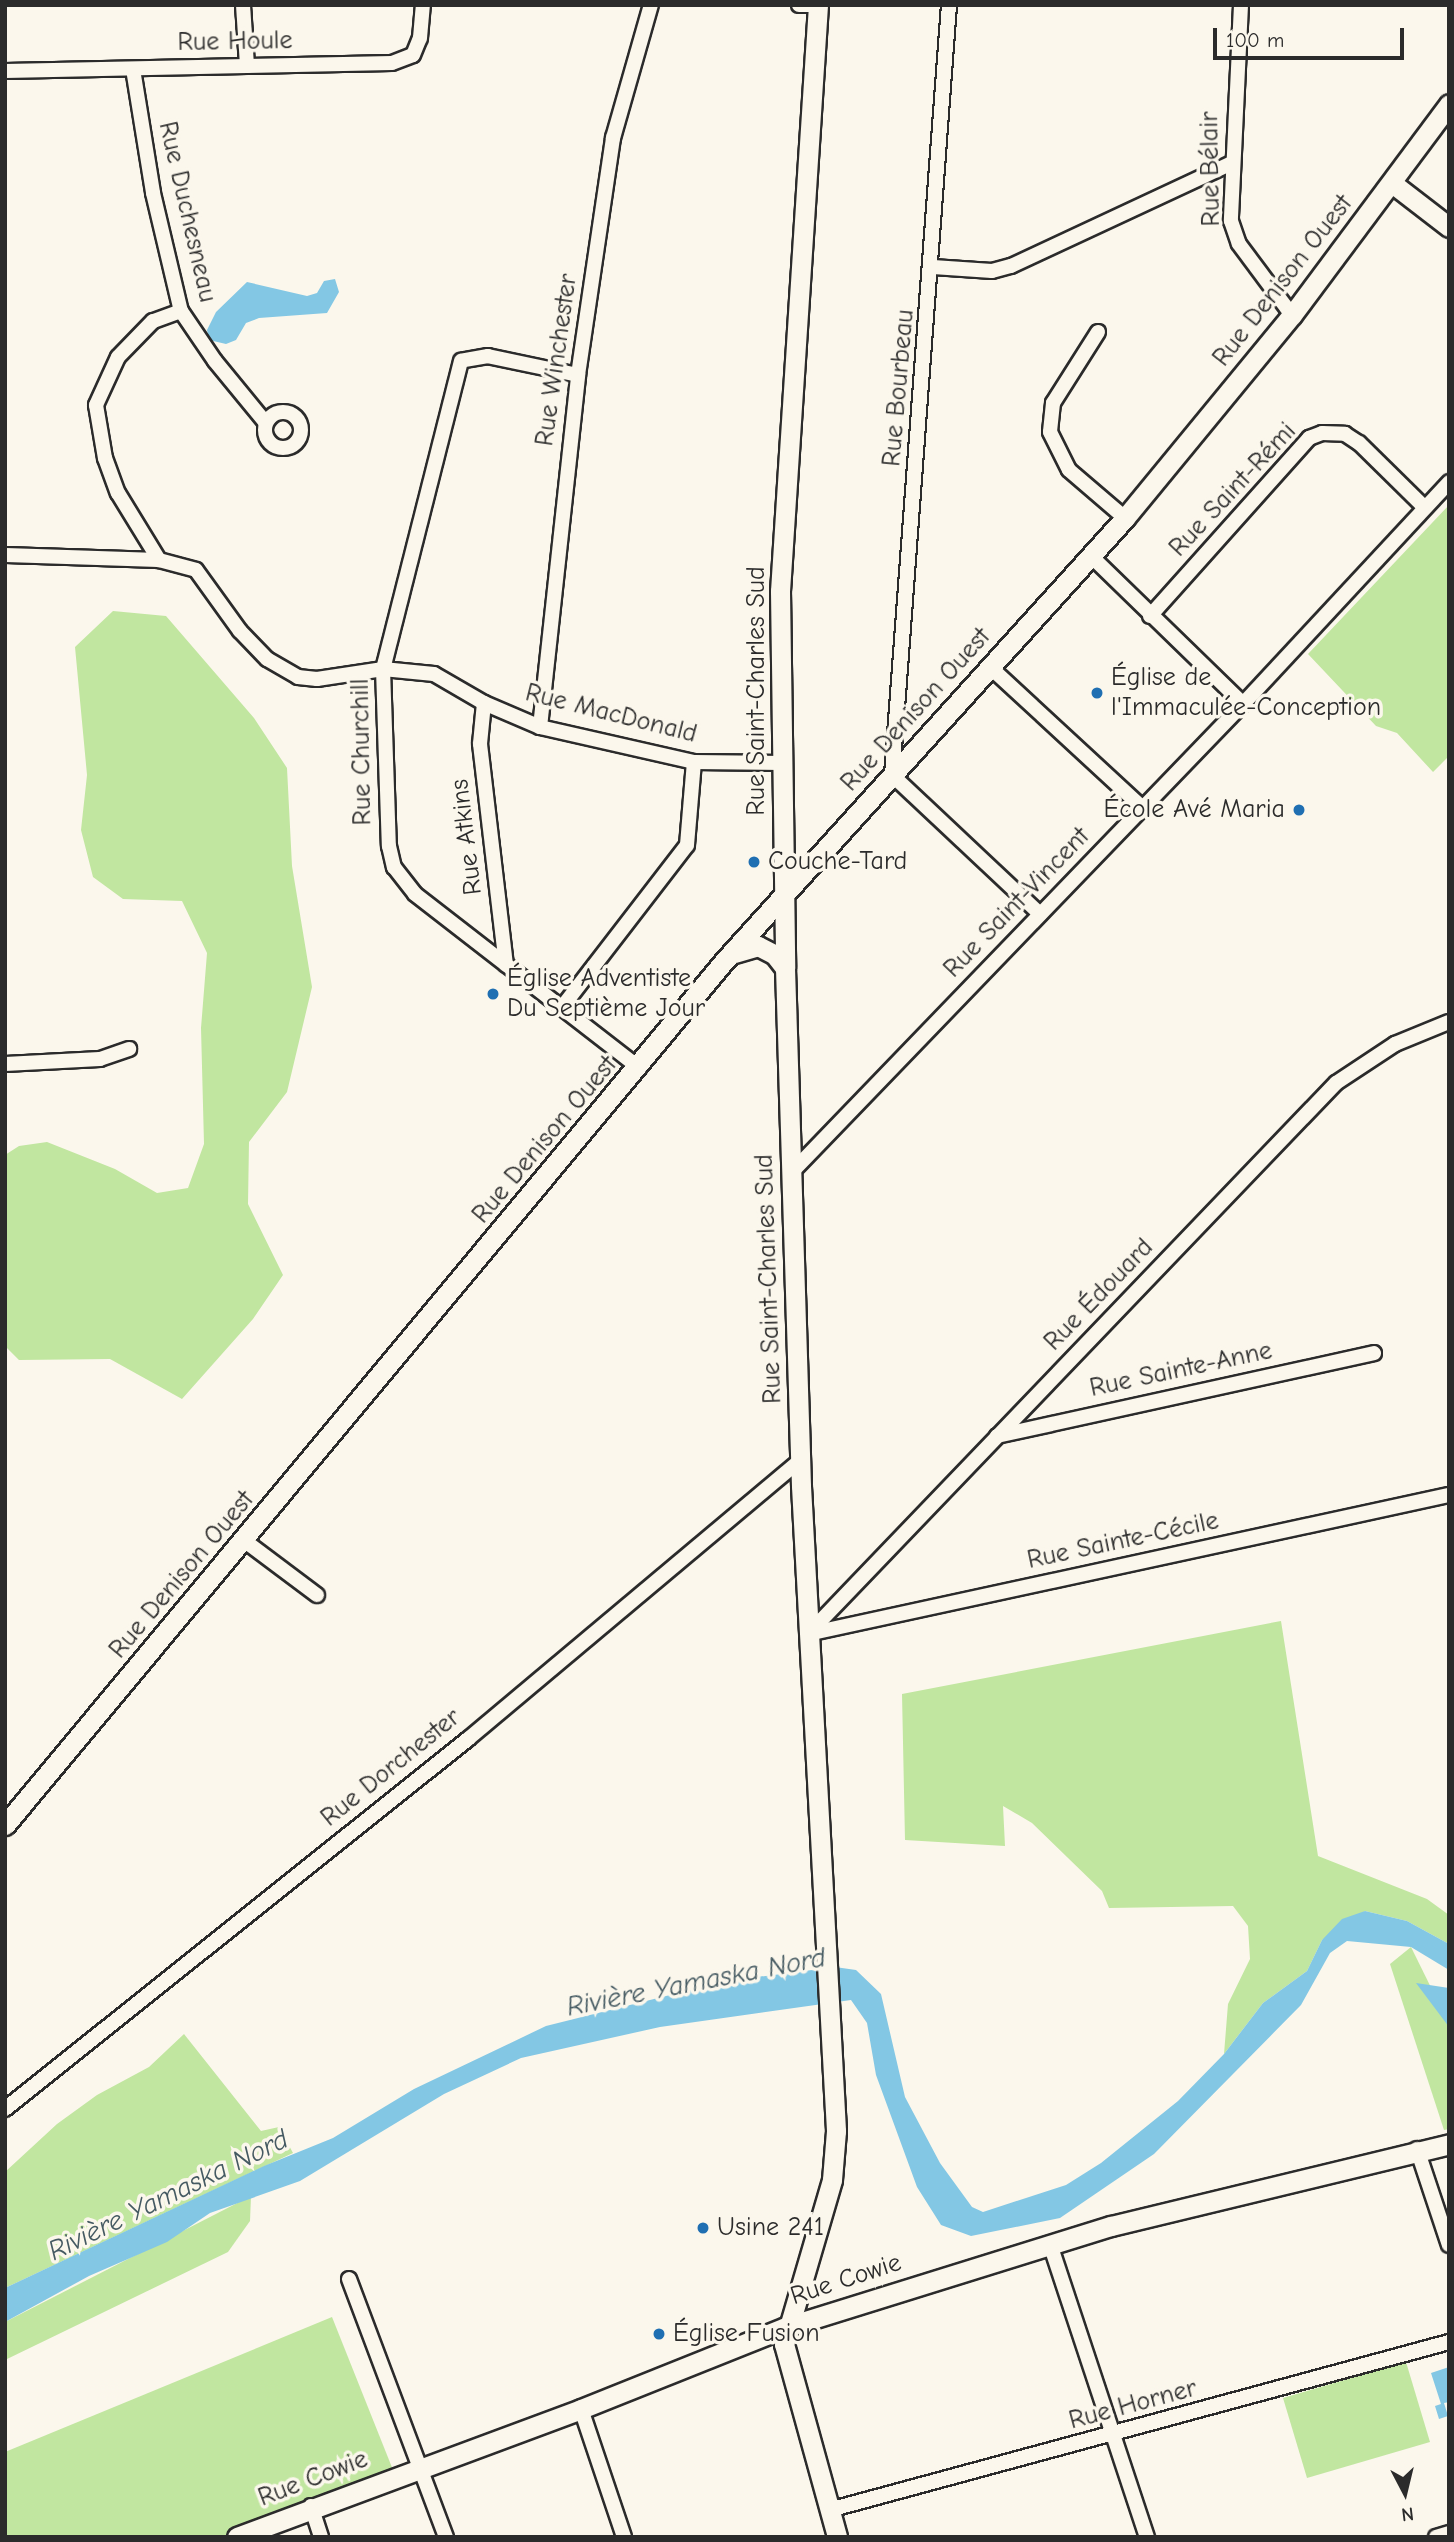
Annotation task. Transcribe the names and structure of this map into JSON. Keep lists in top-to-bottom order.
{
  "streets": {
    "street": [
      "Rue Houle",
      "Rue Bélair",
      "Rue Duchesneau",
      "Rue Denison Ouest",
      "Rue Winchester",
      "Rue Bourbeau",
      "Rue Saint-Rémi",
      "Rue Saint-Charles Sud",
      "Rue MacDonald",
      "Rue Churchill",
      "Rue Atkins",
      "Rue Saint-Vincent",
      "Rue Édouard",
      "Rue Sainte-Anne",
      "Rue Sainte-Cécile",
      "Rue Dorchester",
      "Rue Cowie",
      "Rue Horner"
    ]
  },
  "crossings": [
    ["Rue Houle", "Rue Duchesneau"],
    ["Rue Bélair", "Rue Denison Ouest"],
    ["Rue Denison Ouest", "Rue Bourbeau"],
    ["Rue Denison Ouest", "Rue Saint-Charles Sud"],
    ["Rue Denison Ouest", "Rue Churchill"],
    ["Rue Winchester", "Rue MacDonald"],
    ["Rue Winchester", "Rue Churchill"],
    ["Rue Saint-Rémi", "Rue Saint-Vincent"],
    ["Rue Saint-Charles Sud", "Rue MacDonald"],
    ["Rue Saint-Charles Sud", "Rue Saint-Vincent"],
    ["Rue Saint-Charles Sud", "Rue Édouard"],
    ["Rue Saint-Charles Sud", "Rue Sainte-Cécile"],
    ["Rue Saint-Charles Sud", "Rue Dorchester"],
    ["Rue Saint-Charles Sud", "Rue Cowie"],
    ["Rue Saint-Charles Sud", "Rue Horner"],
    ["Rue MacDonald", "Rue Churchill"],
    ["Rue MacDonald", "Rue Atkins"],
    ["Rue Churchill", "Rue Atkins"],
    ["Rue Édouard", "Rue Sainte-Anne"],
    ["Rue Édouard", "Rue Sainte-Cécile"]
  ],
  "water": ["Rivière Yamaska Nord"],
  "places": [
    "Église de l'Immaculée-Conception",
    "École Avé Maria",
    "Couche-Tard",
    "Église Adventiste Du Septième Jour",
    "Usine 241",
    "Église Fusion"
  ],
  "scale_bar": "100 m",
  "north": "bottom"
}
